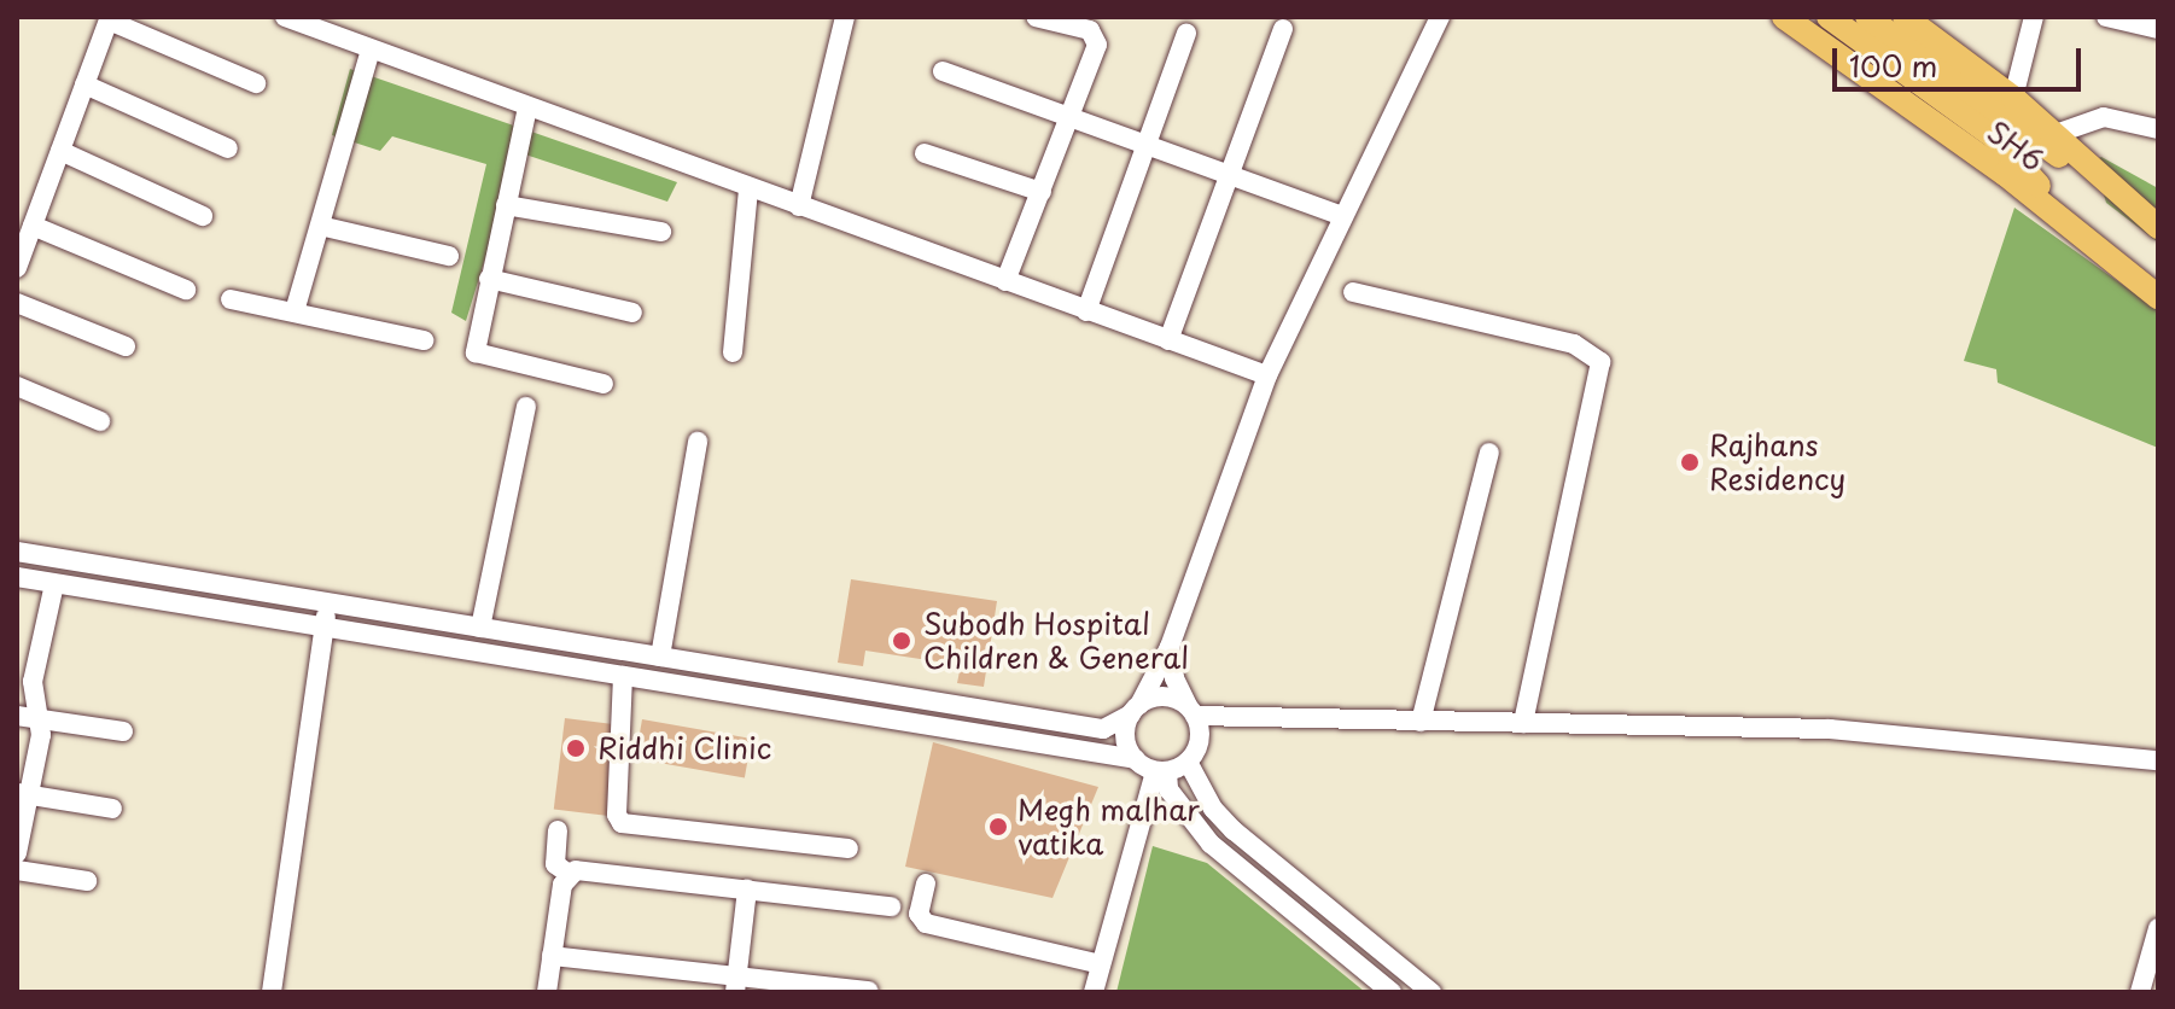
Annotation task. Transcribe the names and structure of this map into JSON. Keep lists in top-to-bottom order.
{
  "streets": {
    "main road": ["SH6"]
  },
  "places": [
    "Rajhans Residency",
    "Subodh Hospital Children & General",
    "Riddhi Clinic",
    "Megh malhar vatika"
  ],
  "scale_bar": "100 m"
}
